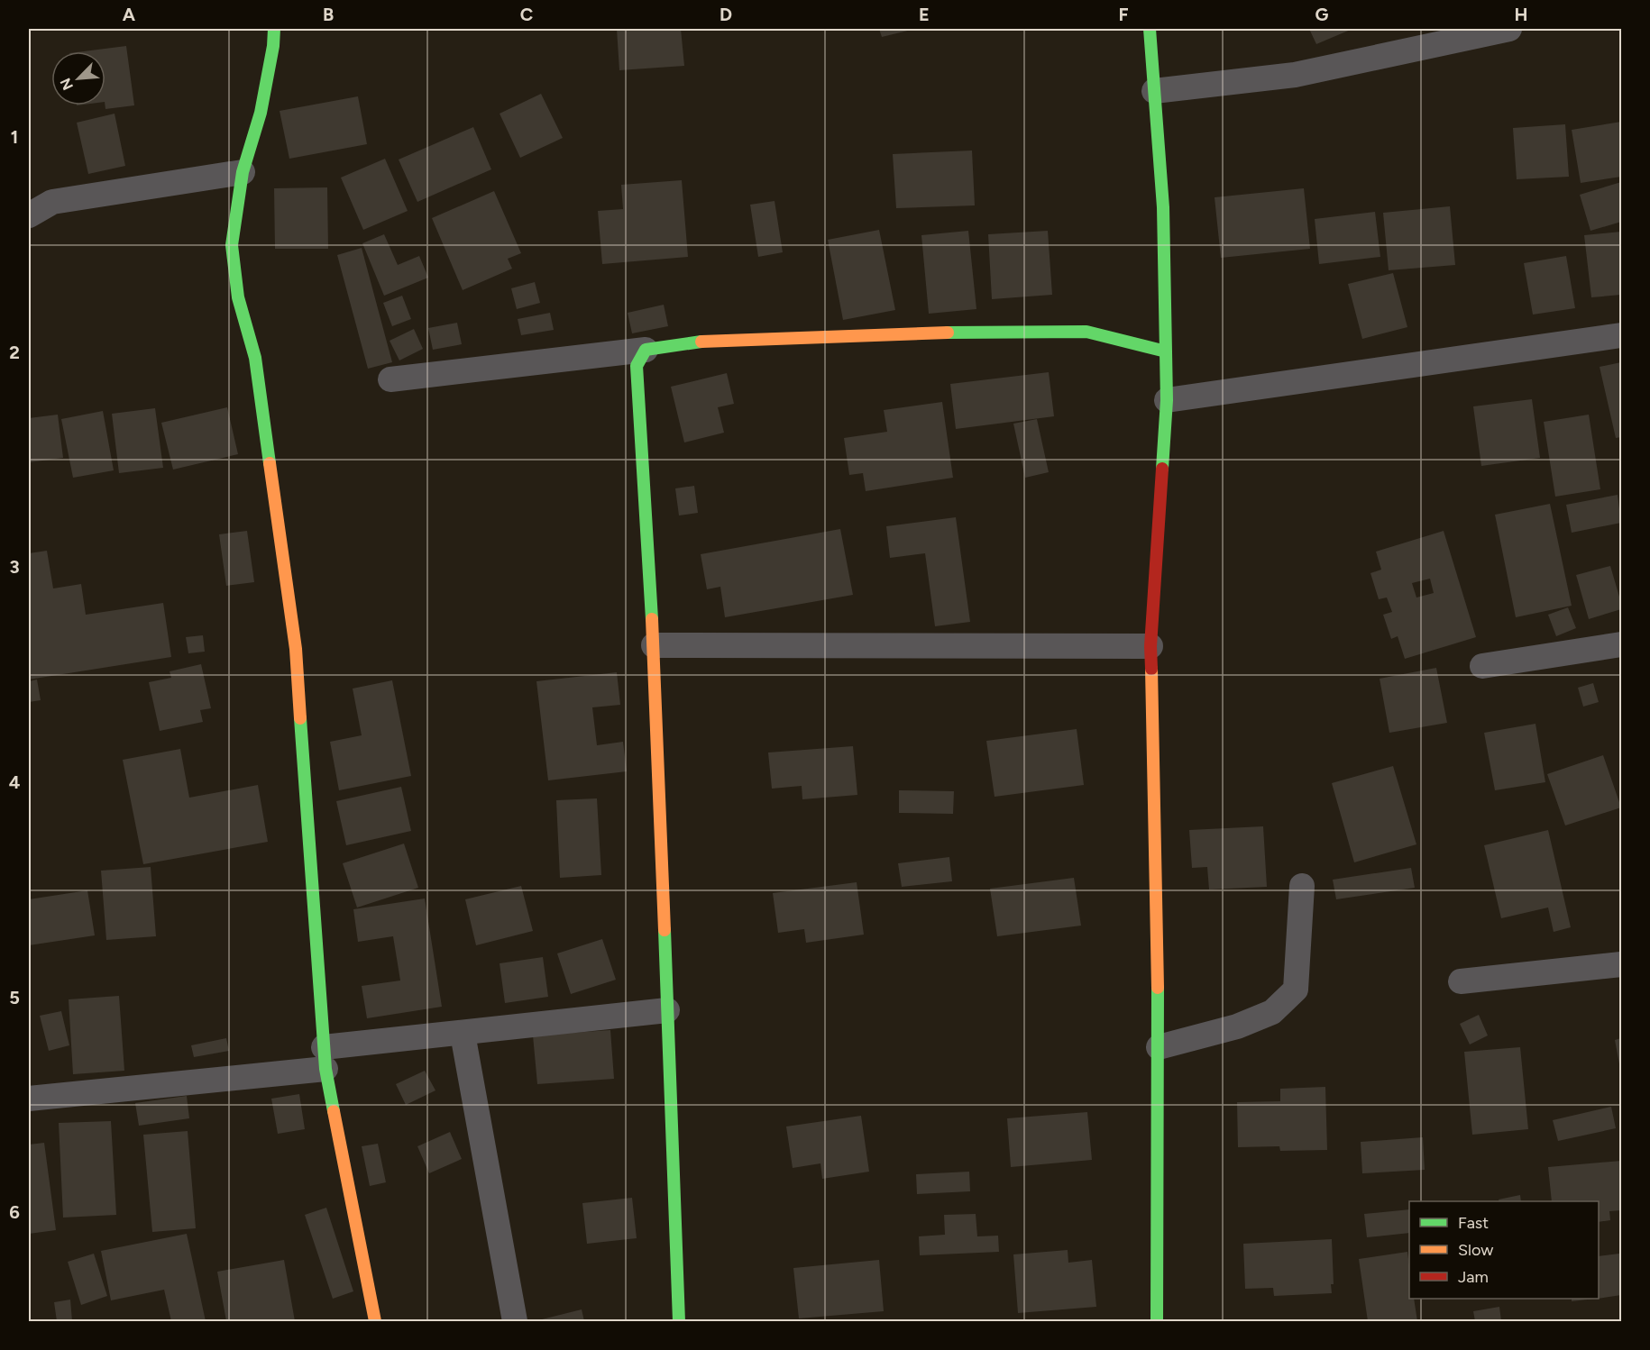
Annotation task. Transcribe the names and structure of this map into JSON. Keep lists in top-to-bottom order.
{
  "legend": ["Fast", "Slow", "Jam"],
  "north": "bottom left",
  "grid": {
    "columns": [
      "A",
      "B",
      "C",
      "D",
      "E",
      "F",
      "G",
      "H"
    ],
    "rows": [
      "1",
      "2",
      "3",
      "4",
      "5",
      "6"
    ]
  }
}
